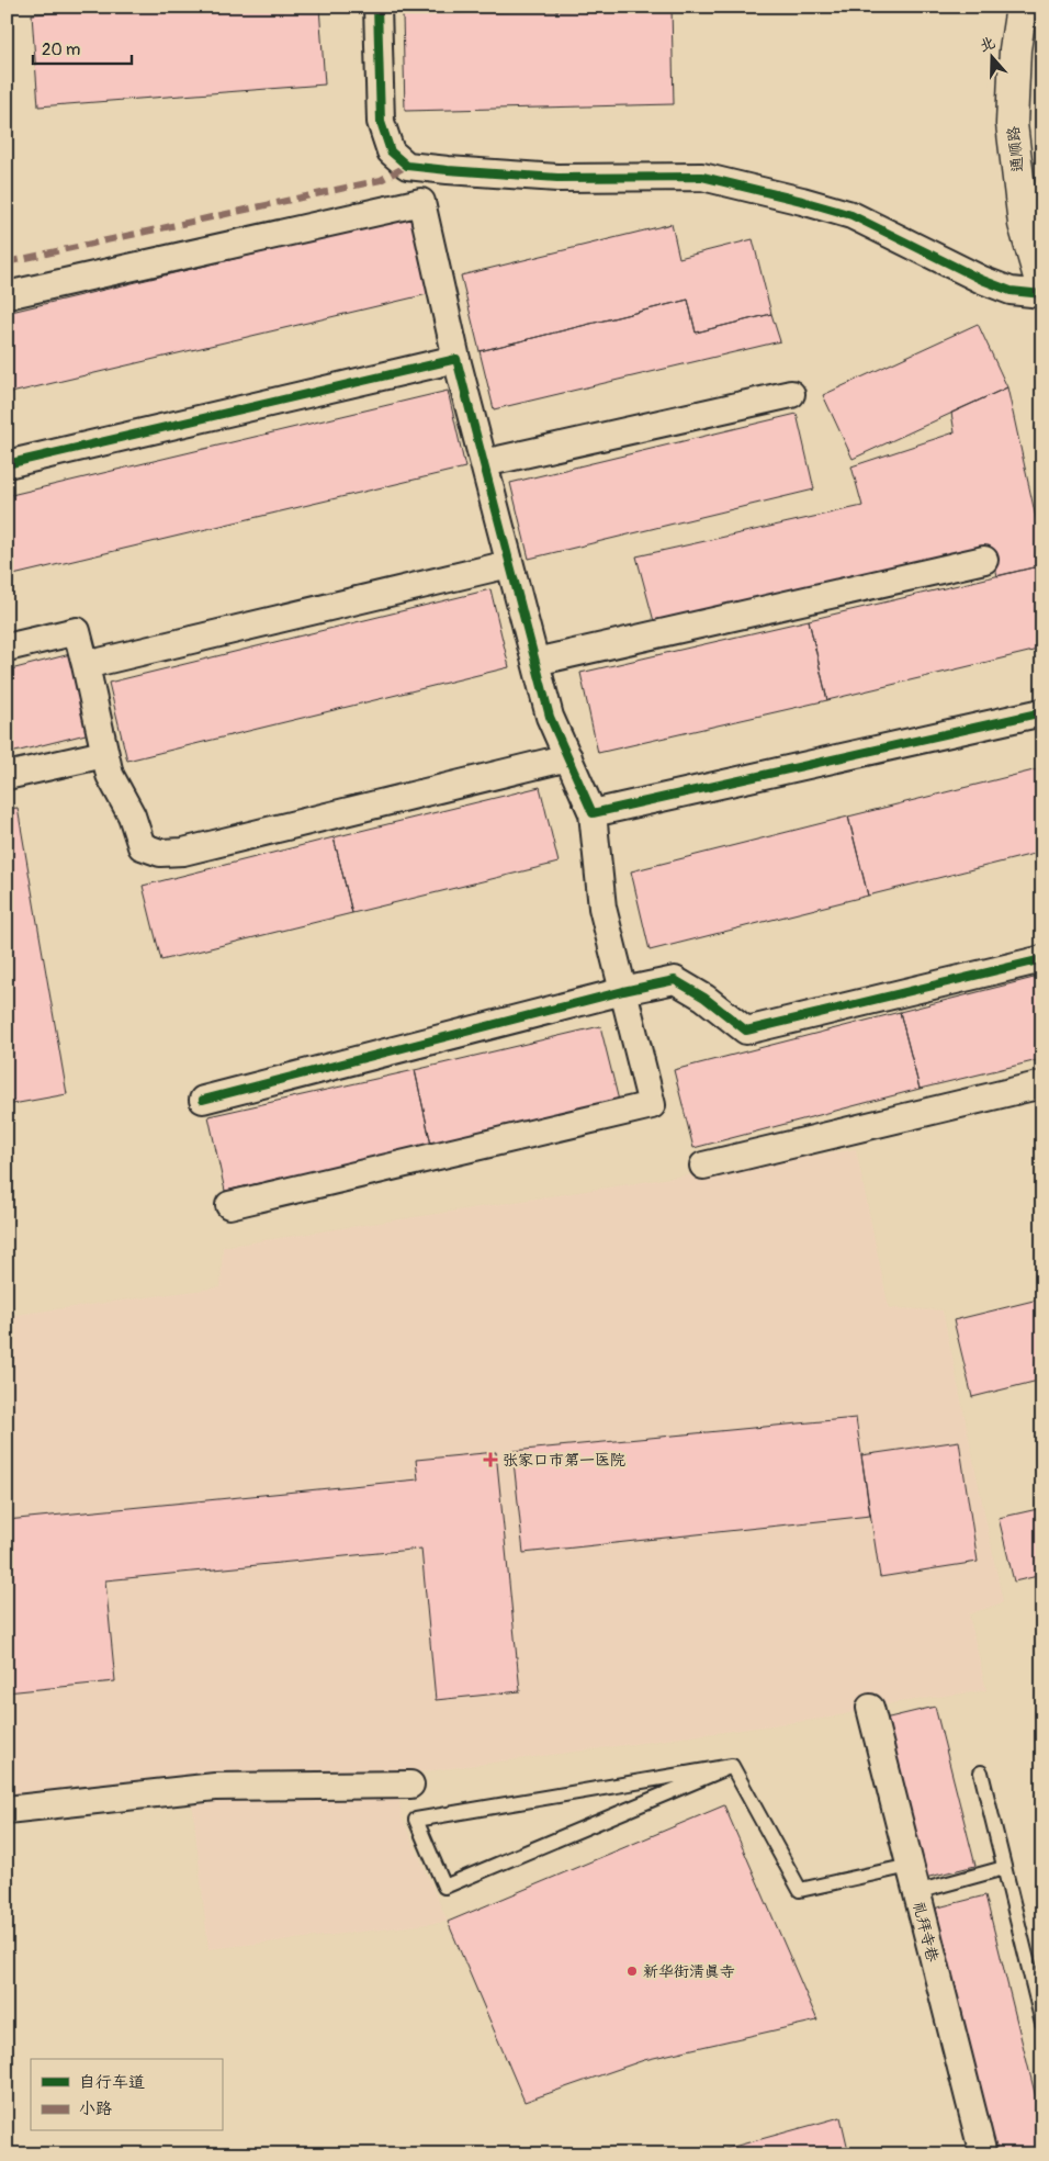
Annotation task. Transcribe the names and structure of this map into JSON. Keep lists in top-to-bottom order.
{
  "streets": {
    "street": ["通顺路", "礼拜寺巷"]
  },
  "places": {
    "health": ["张家口市第一医院"],
    "other": ["新华街清真寺"]
  },
  "legend": ["自行车道", "小路"],
  "scale_bar": "20 m",
  "north": "top"
}
